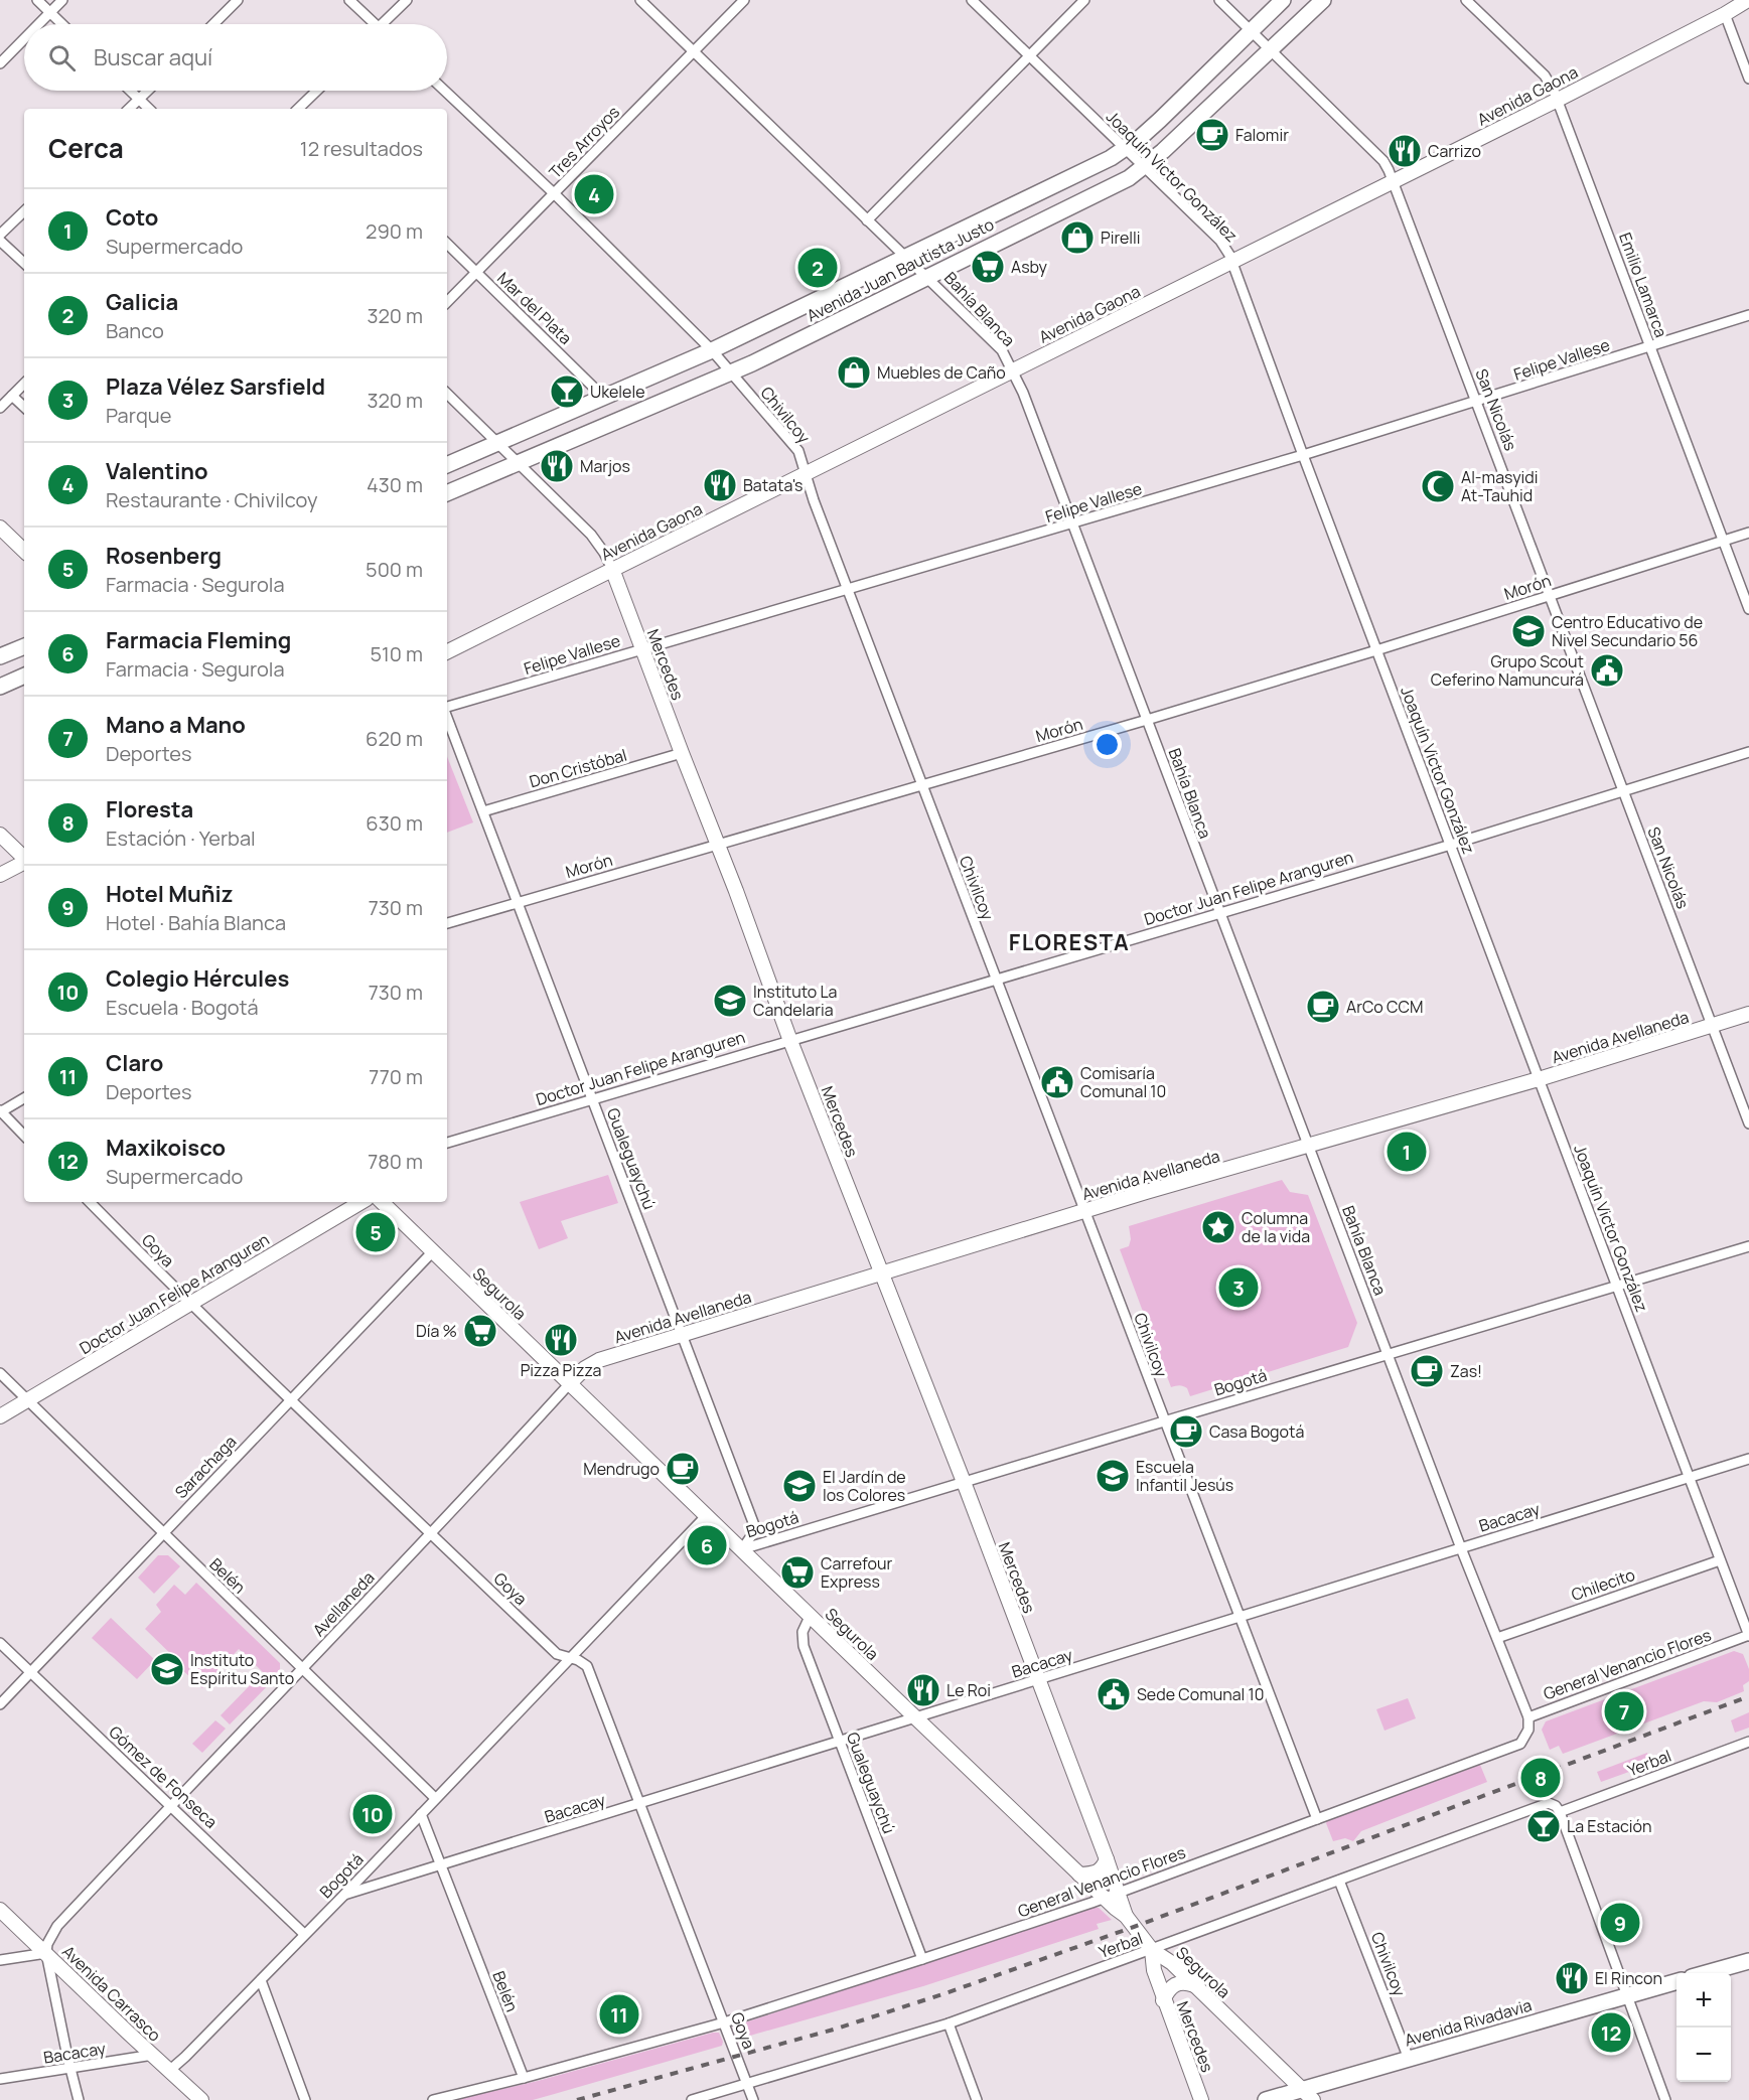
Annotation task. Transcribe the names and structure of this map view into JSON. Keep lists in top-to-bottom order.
{
  "streets": {
    "main road": ["Avenida Juan Bautista Justo", "Avenida Rivadavia"],
    "street": [
      "Avenida Gaona",
      "Tres Arroyos",
      "Joaquín Victor González",
      "Emilio Lamarca",
      "Mar del Plata",
      "Bahía Blanca",
      "Felipe Vallese",
      "San Nicolás",
      "Chivilcoy",
      "Morón",
      "Mercedes",
      "Don Cristóbal",
      "Doctor Juan Felipe Aranguren",
      "Avenida Avellaneda",
      "Gualeguaychú",
      "Goya",
      "Segurola",
      "Bogotá",
      "Sarachaga",
      "Bacacay",
      "Belén",
      "Chilecito",
      "Avellaneda",
      "General Venancio Flores",
      "Yerbal",
      "Gómez de Fonseca",
      "Avenida Carrasco"
    ]
  },
  "crossings": [
    ["Avenida Gaona", "Joaquín Victor González"],
    ["Avenida Gaona", "Emilio Lamarca"],
    ["Avenida Gaona", "Bahía Blanca"],
    ["Avenida Gaona", "San Nicolás"],
    ["Avenida Gaona", "Chivilcoy"],
    ["Avenida Gaona", "Mercedes"],
    ["Tres Arroyos", "Mar del Plata"],
    ["Tres Arroyos", "Bahía Blanca"],
    ["Tres Arroyos", "Chivilcoy"],
    ["Joaquín Victor González", "Avenida Juan Bautista Justo"],
    ["Joaquín Victor González", "Felipe Vallese"],
    ["Joaquín Victor González", "Morón"],
    ["Joaquín Victor González", "Doctor Juan Felipe Aranguren"],
    ["Joaquín Victor González", "Avenida Avellaneda"],
    ["Joaquín Victor González", "Bogotá"],
    ["Joaquín Victor González", "Bacacay"],
    ["Joaquín Victor González", "Chilecito"],
    ["Joaquín Victor González", "General Venancio Flores"],
    ["Avenida Juan Bautista Justo", "Mar del Plata"],
    ["Avenida Juan Bautista Justo", "Bahía Blanca"],
    ["Avenida Juan Bautista Justo", "San Nicolás"],
    ["Avenida Juan Bautista Justo", "Chivilcoy"],
    ["Avenida Juan Bautista Justo", "Mercedes"],
    ["Emilio Lamarca", "Felipe Vallese"],
    ["Emilio Lamarca", "Morón"],
    ["Bahía Blanca", "Felipe Vallese"],
    ["Bahía Blanca", "Morón"],
    ["Bahía Blanca", "Doctor Juan Felipe Aranguren"],
    ["Bahía Blanca", "Avenida Avellaneda"],
    ["Bahía Blanca", "Bogotá"],
    ["Bahía Blanca", "Bacacay"],
    ["Bahía Blanca", "Chilecito"],
    ["Bahía Blanca", "General Venancio Flores"],
    ["Felipe Vallese", "San Nicolás"],
    ["Felipe Vallese", "Chivilcoy"],
    ["Felipe Vallese", "Mercedes"],
    ["San Nicolás", "Morón"],
    ["San Nicolás", "Doctor Juan Felipe Aranguren"],
    ["San Nicolás", "Avenida Avellaneda"],
    ["Chivilcoy", "Morón"],
    ["Chivilcoy", "Doctor Juan Felipe Aranguren"],
    ["Chivilcoy", "Avenida Avellaneda"],
    ["Chivilcoy", "Bogotá"],
    ["Chivilcoy", "Bacacay"],
    ["Chivilcoy", "General Venancio Flores"],
    ["Chivilcoy", "Yerbal"],
    ["Chivilcoy", "Avenida Rivadavia"],
    ["Morón", "Mercedes"],
    ["Morón", "Gualeguaychú"],
    ["Mercedes", "Don Cristóbal"],
    ["Mercedes", "Doctor Juan Felipe Aranguren"],
    ["Mercedes", "Avenida Avellaneda"],
    ["Mercedes", "Segurola"],
    ["Mercedes", "Bogotá"],
    ["Mercedes", "Bacacay"],
    ["Mercedes", "General Venancio Flores"],
    ["Mercedes", "Yerbal"],
    ["Don Cristóbal", "Gualeguaychú"],
    ["Doctor Juan Felipe Aranguren", "Gualeguaychú"],
    ["Doctor Juan Felipe Aranguren", "Goya"],
    ["Doctor Juan Felipe Aranguren", "Belén"],
    ["Avenida Avellaneda", "Gualeguaychú"],
    ["Avenida Avellaneda", "Segurola"],
    ["Avenida Avellaneda", "Avellaneda"],
    ["Gualeguaychú", "Segurola"],
    ["Gualeguaychú", "Bogotá"],
    ["Gualeguaychú", "Bacacay"],
    ["Gualeguaychú", "General Venancio Flores"],
    ["Goya", "Bogotá"],
    ["Goya", "Sarachaga"],
    ["Goya", "Bacacay"],
    ["Goya", "Avellaneda"],
    ["Goya", "General Venancio Flores"],
    ["Goya", "Yerbal"],
    ["Segurola", "Bogotá"],
    ["Segurola", "Sarachaga"],
    ["Segurola", "Bacacay"],
    ["Segurola", "Avellaneda"],
    ["Segurola", "General Venancio Flores"],
    ["Segurola", "Yerbal"],
    ["Segurola", "Avenida Rivadavia"],
    ["Bogotá", "Bacacay"],
    ["Bogotá", "Belén"],
    ["Bogotá", "Gómez de Fonseca"],
    ["Bogotá", "Avenida Carrasco"],
    ["Sarachaga", "Belén"],
    ["Sarachaga", "Gómez de Fonseca"],
    ["Bacacay", "Belén"],
    ["Bacacay", "Avenida Carrasco"],
    ["Belén", "Avellaneda"],
    ["Belén", "General Venancio Flores"],
    ["Avellaneda", "Gómez de Fonseca"],
    ["Avellaneda", "Avenida Carrasco"]
  ],
  "districts": ["FLORESTA"],
  "places": {
    "cafe": [
      "Falomir",
      "ArCo CCM",
      "Zas!",
      "Casa Bogotá",
      "Mendrugo"
    ],
    "restaurant": [
      "Carrizo",
      "Marjos",
      "Batata's",
      "Pizza Pizza",
      "Le Roi",
      "El Rincon"
    ],
    "shop": ["Pirelli", "Muebles de Caño"],
    "supermarket": ["Asby", "Día %", "Carrefour Express"],
    "bar": ["Ukelele", "La Estación"],
    "mosque": ["Al-masyidi At-Tauhid"],
    "school or university": [
      "Centro Educativo de Nivel Secundario 56",
      "Instituto La Candelaria",
      "Escuela Infantil Jesús",
      "El Jardín de los Colores",
      "Instituto Espíritu Santo"
    ],
    "public building": ["Grupo Scout Ceferino Namuncurá", "Comisaría Comunal 10", "Sede Comunal 10"],
    "place": ["Columna de la vida"]
  },
  "page": {
    "search": "Buscar aquí",
    "heading": ["Cerca", "12 resultados"],
    "pins": [
      "4",
      "2",
      "1",
      "5",
      "3",
      "6",
      "7",
      "8",
      "10",
      "9",
      "11",
      "12"
    ],
    "list": [
      {
        "mark": "1",
        "name": "Coto",
        "note": "Supermercado",
        "value": "290 m"
      },
      {
        "mark": "2",
        "name": "Galicia",
        "note": "Banco",
        "value": "320 m"
      },
      {
        "mark": "3",
        "name": "Plaza Vélez Sarsfield",
        "note": "Parque",
        "value": "320 m"
      },
      {
        "mark": "4",
        "name": "Valentino",
        "note": "Restaurante · Chivilcoy",
        "value": "430 m"
      },
      {
        "mark": "5",
        "name": "Rosenberg",
        "note": "Farmacia · Segurola",
        "value": "500 m"
      },
      {
        "mark": "6",
        "name": "Farmacia Fleming",
        "note": "Farmacia · Segurola",
        "value": "510 m"
      },
      {
        "mark": "7",
        "name": "Mano a Mano",
        "note": "Deportes",
        "value": "620 m"
      },
      {
        "mark": "8",
        "name": "Floresta",
        "note": "Estación · Yerbal",
        "value": "630 m"
      },
      {
        "mark": "9",
        "name": "Hotel Muñiz",
        "note": "Hotel · Bahía Blanca",
        "value": "730 m"
      },
      {
        "mark": "10",
        "name": "Colegio Hércules",
        "note": "Escuela · Bogotá",
        "value": "730 m"
      },
      {
        "mark": "11",
        "name": "Claro",
        "note": "Deportes",
        "value": "770 m"
      },
      {
        "mark": "12",
        "name": "Maxikoisco",
        "note": "Supermercado",
        "value": "780 m"
      }
    ],
    "map_buttons": ["+", "−"]
  }
}
